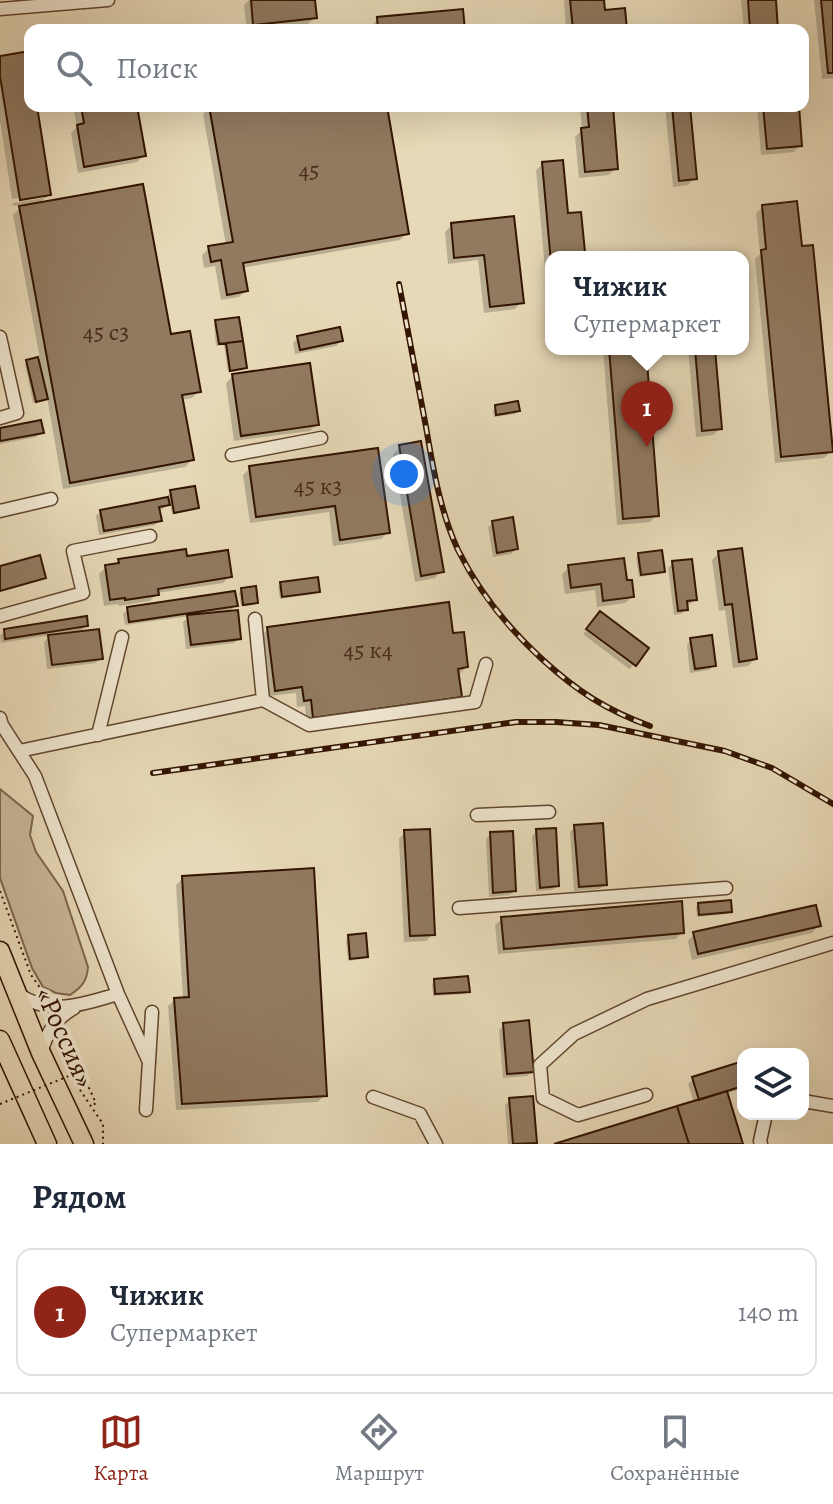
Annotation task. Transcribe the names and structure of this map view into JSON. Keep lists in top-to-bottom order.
{
  "streets": {
    "highway": ["«Россия»"]
  },
  "house_numbers": [
    "45",
    "45 с3",
    "45 к3",
    "45 к4"
  ],
  "page": {
    "search": "Поиск",
    "popup": ["Чижик", "Супермаркет"],
    "pins": "1",
    "heading": "Рядом",
    "list": [
      {
        "mark": "1",
        "name": "Чижик",
        "note": "Супермаркет",
        "value": "140 m"
      }
    ],
    "nav": ["Карта", "Маршрут", "Сохранённые"]
  }
}
